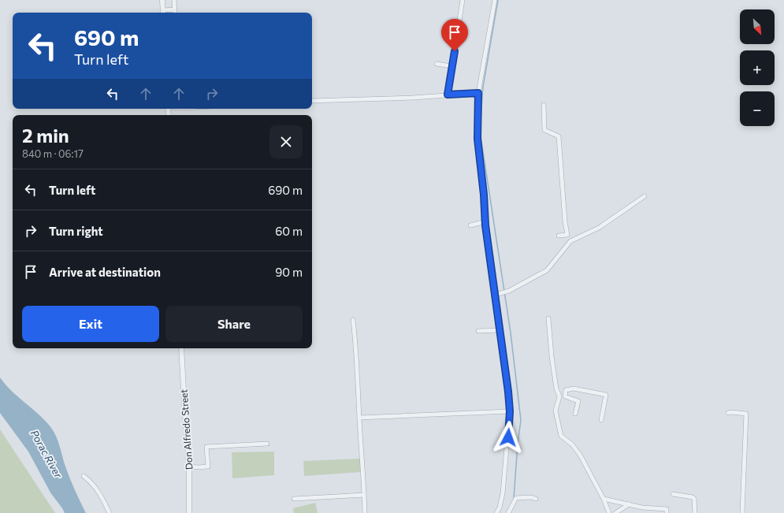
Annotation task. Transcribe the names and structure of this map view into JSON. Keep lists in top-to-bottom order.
{
  "streets": {
    "street": ["Don Alfredo Street"]
  },
  "water": ["Porac River"],
  "north": "bottom right",
  "page": {
    "map_buttons": ["+", "−"],
    "turn": ["690 m", "Turn left"],
    "heading": ["2 min", "840 m · 06:17"],
    "list": [
      {
        "name": "Turn left",
        "value": "690 m"
      },
      {
        "name": "Turn right",
        "value": "60 m"
      },
      {
        "name": "Arrive at destination",
        "value": "90 m"
      }
    ],
    "buttons": ["Exit", "Share"]
  }
}
